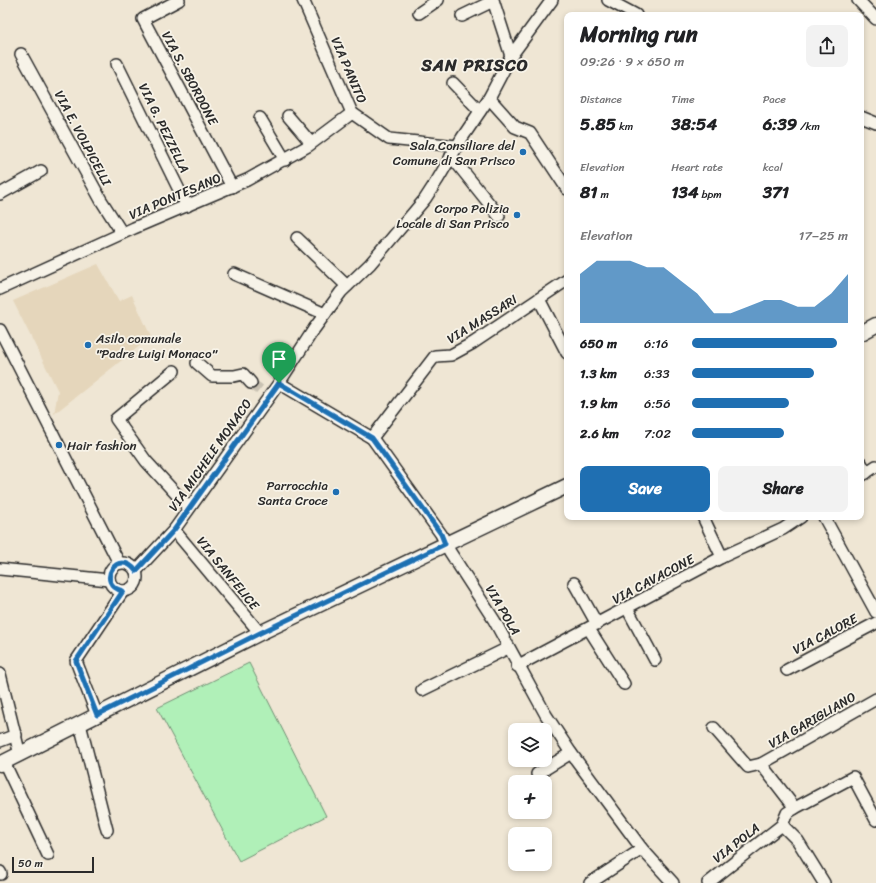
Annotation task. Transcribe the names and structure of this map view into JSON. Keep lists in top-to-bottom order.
{
  "streets": {
    "street": [
      "VIA PANITO",
      "VIA S. SBORDONE",
      "VIA G. PEZZELLA",
      "VIA E. VOLPICELLI",
      "VIA PONTESANO",
      "VIA MASSARI",
      "VIA MICHELE MONACO",
      "VIA SANFELICE",
      "VIA CAVACONE",
      "VIA POLA",
      "VIA CALORE",
      "VIA GARIGLIANO"
    ]
  },
  "crossings": [
    ["VIA PANITO", "VIA PONTESANO"],
    ["VIA PANITO", "VIA MICHELE MONACO"],
    ["VIA S. SBORDONE", "VIA PONTESANO"],
    ["VIA G. PEZZELLA", "VIA PONTESANO"],
    ["VIA E. VOLPICELLI", "VIA PONTESANO"],
    ["VIA MASSARI", "VIA POLA"],
    ["VIA MICHELE MONACO", "VIA SANFELICE"],
    ["VIA MICHELE MONACO", "VIA POLA"],
    ["VIA CAVACONE", "VIA POLA"]
  ],
  "districts": ["SAN PRISCO"],
  "places": [
    "Sala Consiliare del Comune di San Prisco",
    "Corpo Polizia Locale di San Prisco",
    "Asilo comunale \"Padre Luigi Monaco\"",
    "Hair fashion",
    "Parrocchia Santa Croce"
  ],
  "scale_bar": "50 m",
  "page": {
    "heading": ["Morning run", "09:26 · 9 × 650 m"],
    "stats": [
      ["Distance", "5.85 km"],
      ["Time", "38:54"],
      ["Pace", "6:39 /km"],
      ["Elevation", "81 m"],
      ["Heart rate", "134 bpm"],
      ["kcal", "371"]
    ],
    "chart": ["Elevation", "17–25 m"],
    "list": [
      {
        "name": "650 m",
        "note": "6:16"
      },
      {
        "name": "1.3 km",
        "note": "6:33"
      },
      {
        "name": "1.9 km",
        "note": "6:56"
      },
      {
        "name": "2.6 km",
        "note": "7:02"
      }
    ],
    "buttons": ["Save", "Share"],
    "map_buttons": ["+", "−"],
    "scale": "50 m"
  }
}
